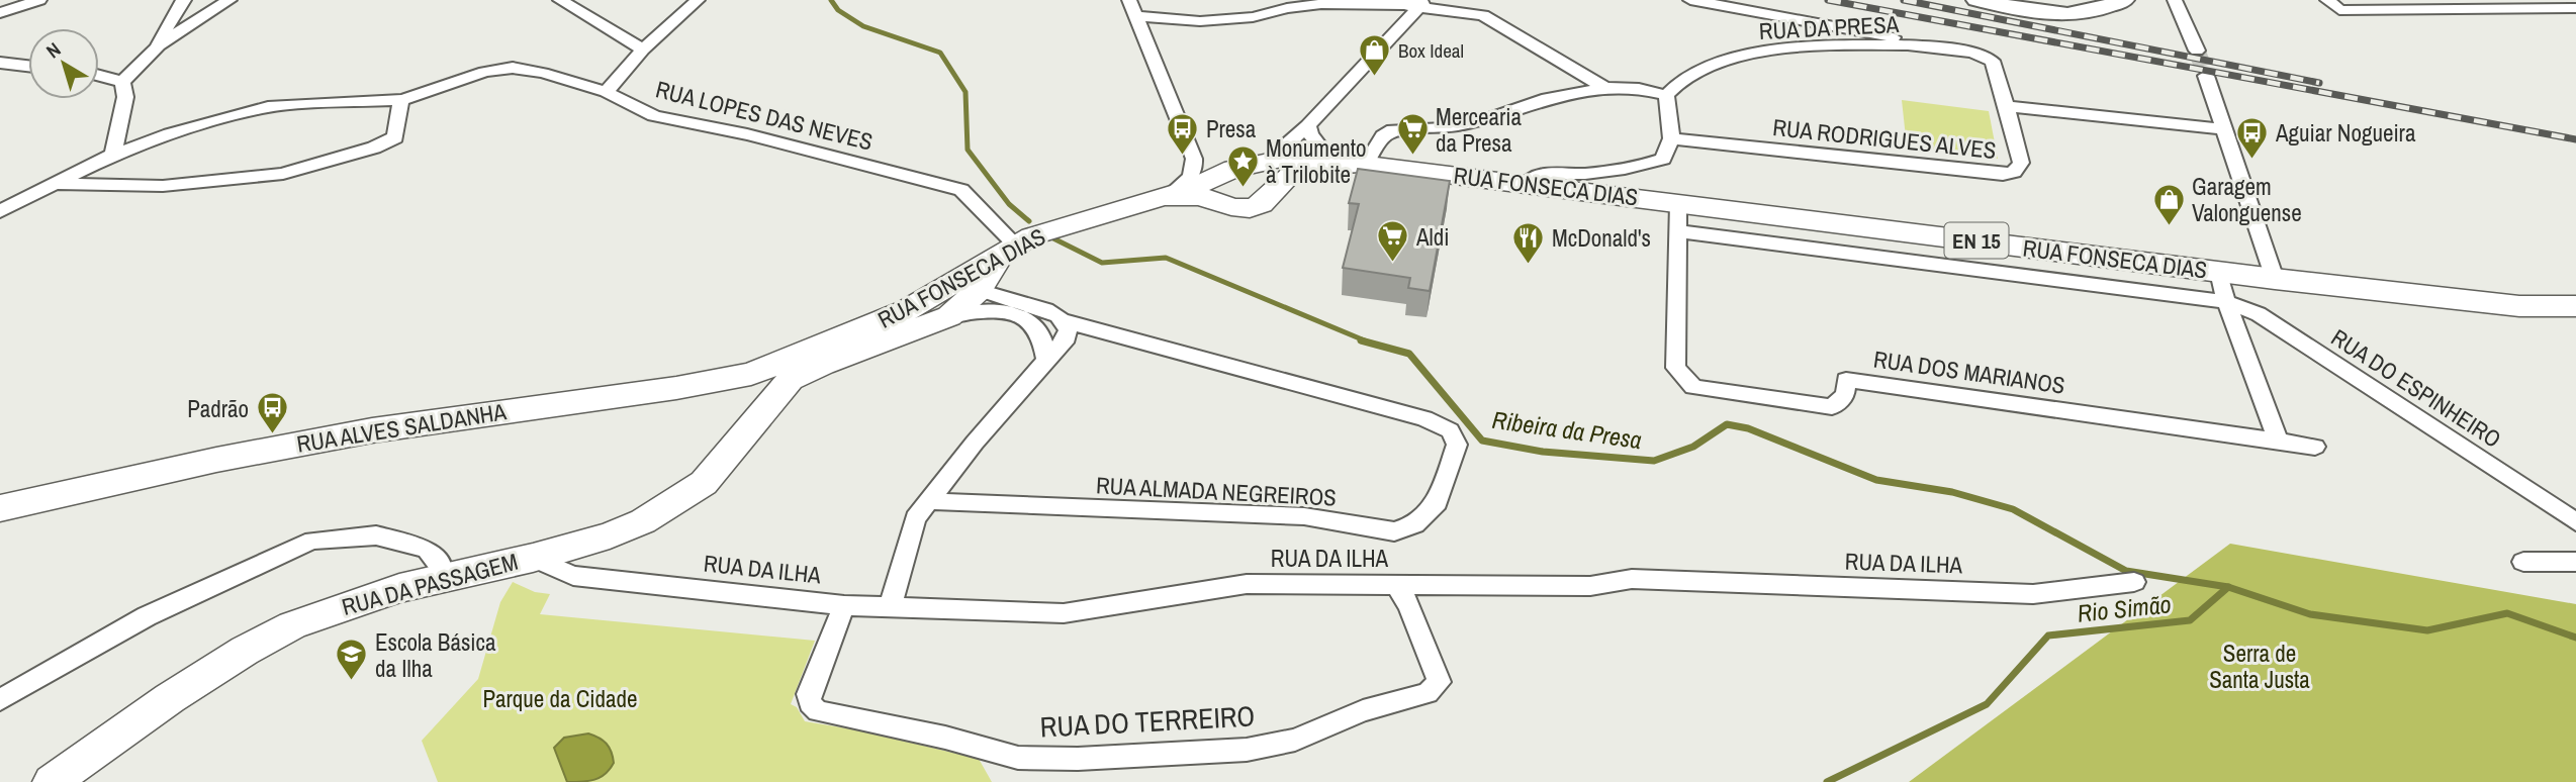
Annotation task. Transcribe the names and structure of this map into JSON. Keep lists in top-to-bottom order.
{
  "streets": {
    "main road": [
      "RUA FONSECA DIAS",
      "EN 15",
      "RUA ALVES SALDANHA",
      "RUA DA PASSAGEM"
    ],
    "street": [
      "RUA DA PRESA",
      "RUA LOPES DAS NEVES",
      "RUA RODRIGUES ALVES",
      "RUA DOS MARIANOS",
      "RUA DO ESPINHEIRO",
      "RUA ALMADA NEGREIROS",
      "RUA DA ILHA",
      "RUA DO TERREIRO"
    ]
  },
  "crossings": [
    ["RUA DA PRESA", "RUA RODRIGUES ALVES"],
    ["RUA LOPES DAS NEVES", "RUA FONSECA DIAS"],
    ["RUA FONSECA DIAS", "RUA DOS MARIANOS"],
    ["RUA FONSECA DIAS", "RUA ALVES SALDANHA"],
    ["RUA FONSECA DIAS", "RUA DA PASSAGEM"],
    ["RUA DOS MARIANOS", "RUA DO ESPINHEIRO"],
    ["RUA ALVES SALDANHA", "RUA DA PASSAGEM"],
    ["RUA DA ILHA", "RUA DA PASSAGEM"],
    ["RUA DA ILHA", "RUA DO TERREIRO"]
  ],
  "water": ["Ribeira da Presa", "Rio Simão"],
  "parks": ["Serra de Santa Justa", "Parque da Cidade"],
  "places": {
    "shop": ["Box Ideal", "Garagem Valonguense"],
    "bus stop": ["Presa", "Aguiar Nogueira", "Padrão"],
    "supermarket": ["Mercearia da Presa", "Aldi"],
    "place": ["Monumento à Trilobite"],
    "restaurant": ["McDonald's"],
    "school or university": ["Escola Básica da Ilha"]
  },
  "north": "top left"
}
